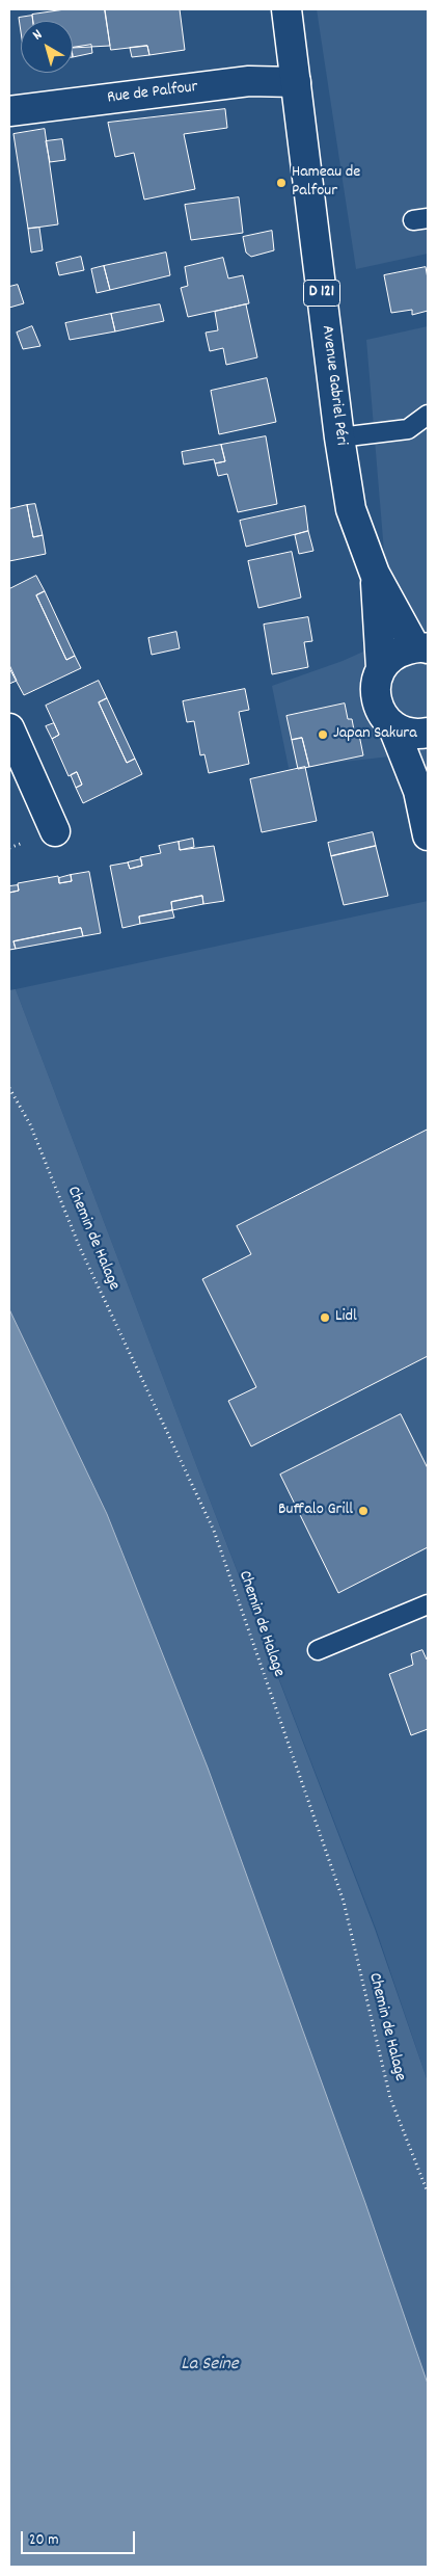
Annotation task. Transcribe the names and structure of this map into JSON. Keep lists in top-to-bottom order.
{
  "streets": {
    "main road": ["Rue de Palfour", "D 121", "Avenue Gabriel Péri"],
    "path": ["Chemin de Halage"]
  },
  "crossings": [
    ["Rue de Palfour", "Avenue Gabriel Péri"]
  ],
  "water": ["La Seine"],
  "places": [
    "Hameau de Palfour",
    "Japan Sakura",
    "Lidl",
    "Buffalo Grill"
  ],
  "scale_bar": "20 m",
  "north": "top left"
}
